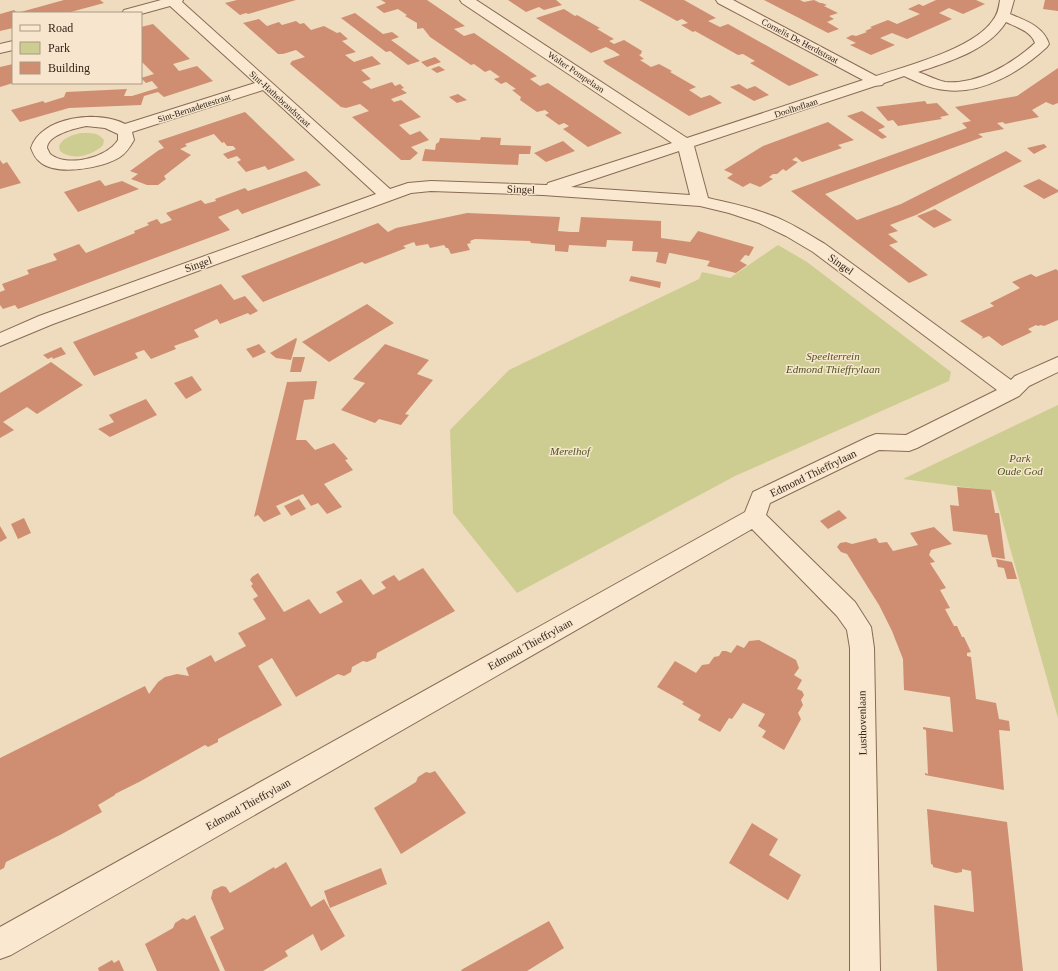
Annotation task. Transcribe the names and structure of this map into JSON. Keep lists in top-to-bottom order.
{
  "streets": {
    "street": [
      "Cornelis De Herdtstraat",
      "Walter Pompelaan",
      "Sint-Hathebrandstraat",
      "Sint-Bernadettestraat",
      "Doolhoflaan",
      "Singel",
      "Edmond Thieffrylaan",
      "Lusthovenlaan"
    ]
  },
  "crossings": [
    ["Cornelis De Herdtstraat", "Doolhoflaan"],
    ["Walter Pompelaan", "Doolhoflaan"],
    ["Sint-Hathebrandstraat", "Sint-Bernadettestraat"],
    ["Sint-Hathebrandstraat", "Singel"],
    ["Doolhoflaan", "Singel"],
    ["Singel", "Edmond Thieffrylaan"],
    ["Edmond Thieffrylaan", "Lusthovenlaan"]
  ],
  "parks": ["Speelterrein Edmond Thieffrylaan", "Merelhof", "Park Oude God"],
  "legend": ["Road", "Park", "Building"]
}
